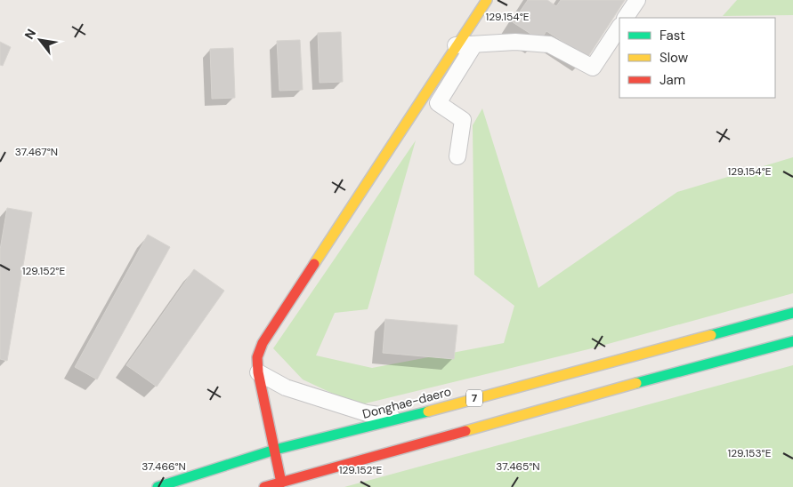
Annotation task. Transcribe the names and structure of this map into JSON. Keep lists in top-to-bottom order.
{
  "streets": {
    "main road": ["7", "Donghae-daero"]
  },
  "legend": ["Fast", "Slow", "Jam"],
  "north": "top left",
  "coordinates": [
    "129.154°E",
    "37.467°N",
    "129.152°E",
    "129.153°E",
    "37.466°N",
    "37.465°N"
  ]
}
